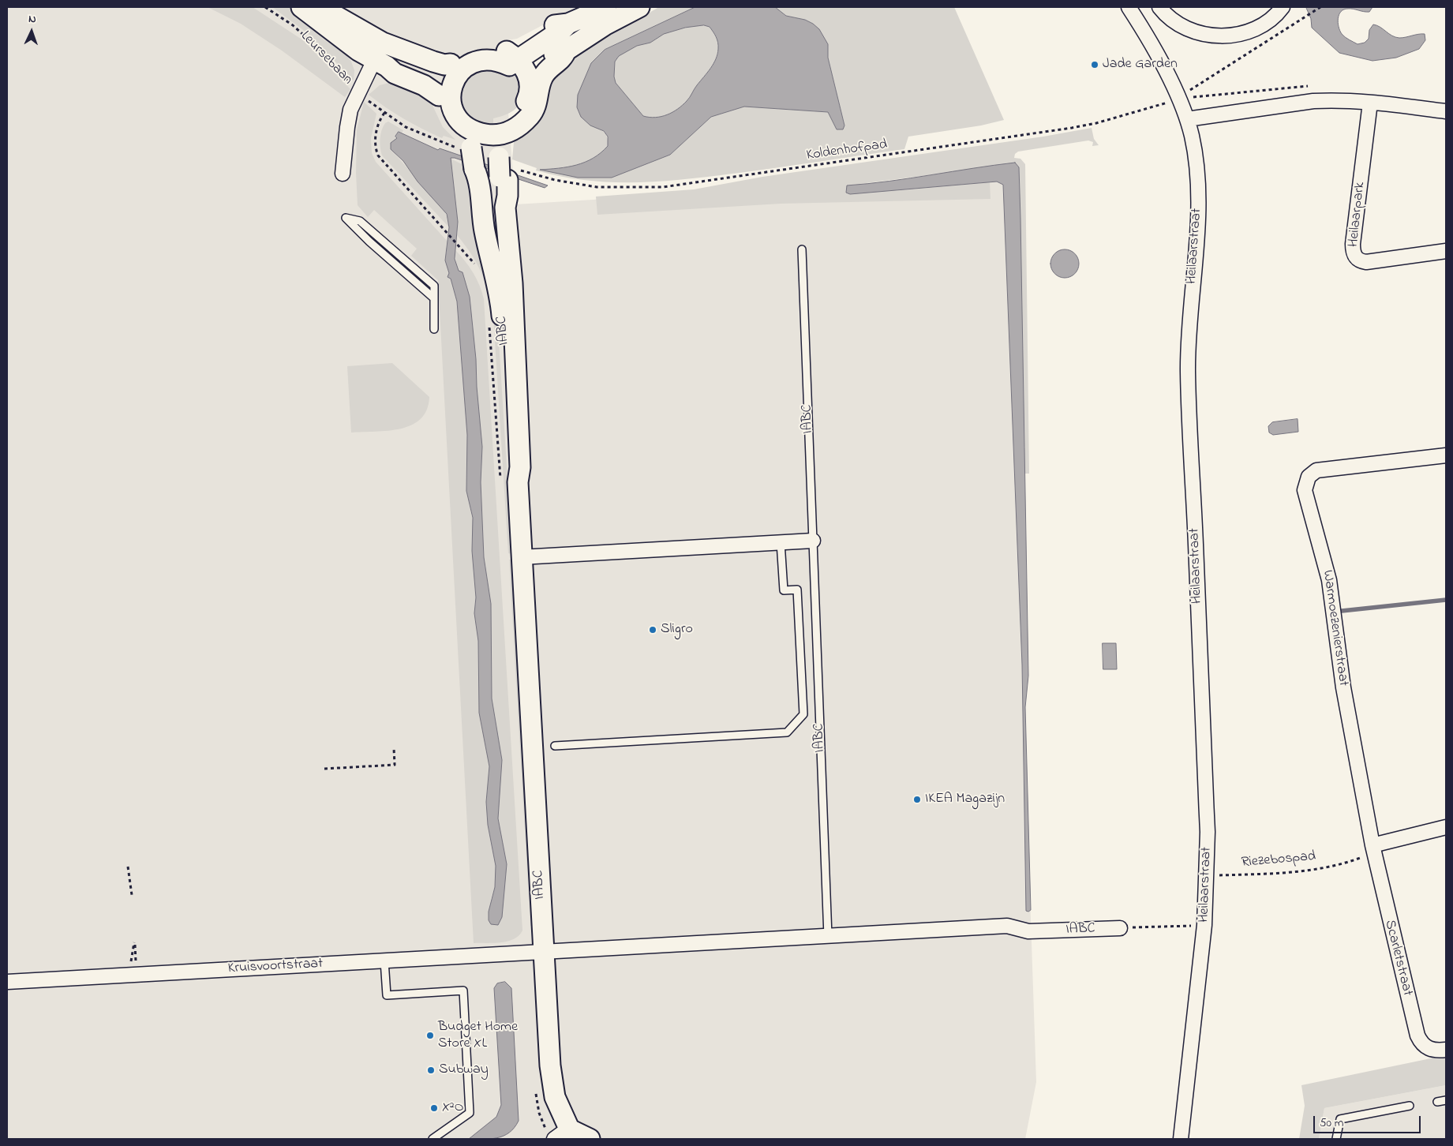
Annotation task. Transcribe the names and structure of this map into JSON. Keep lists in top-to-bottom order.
{
  "streets": {
    "street": [
      "Leursebaan",
      "Heilaarpark",
      "Heilaarstraat",
      "IABC",
      "Warmoezenierstraat",
      "Scarletstraat",
      "Kruisvoortstraat"
    ],
    "path": ["Koldenhofpad", "Riezebospad"]
  },
  "crossings": [
    ["Leursebaan", "Koldenhofpad"],
    ["Koldenhofpad", "Heilaarstraat"],
    ["Koldenhofpad", "IABC"],
    ["Heilaarstraat", "Riezebospad"],
    ["IABC", "Kruisvoortstraat"],
    ["Warmoezenierstraat", "Riezebospad"],
    ["Warmoezenierstraat", "Scarletstraat"],
    ["Riezebospad", "Scarletstraat"]
  ],
  "places": [
    "Jade Garden",
    "Sligro",
    "IKEA Magazijn",
    "Budget Home Store XL",
    "Subway",
    "X²O"
  ],
  "scale_bar": "50 m",
  "north": "top"
}
